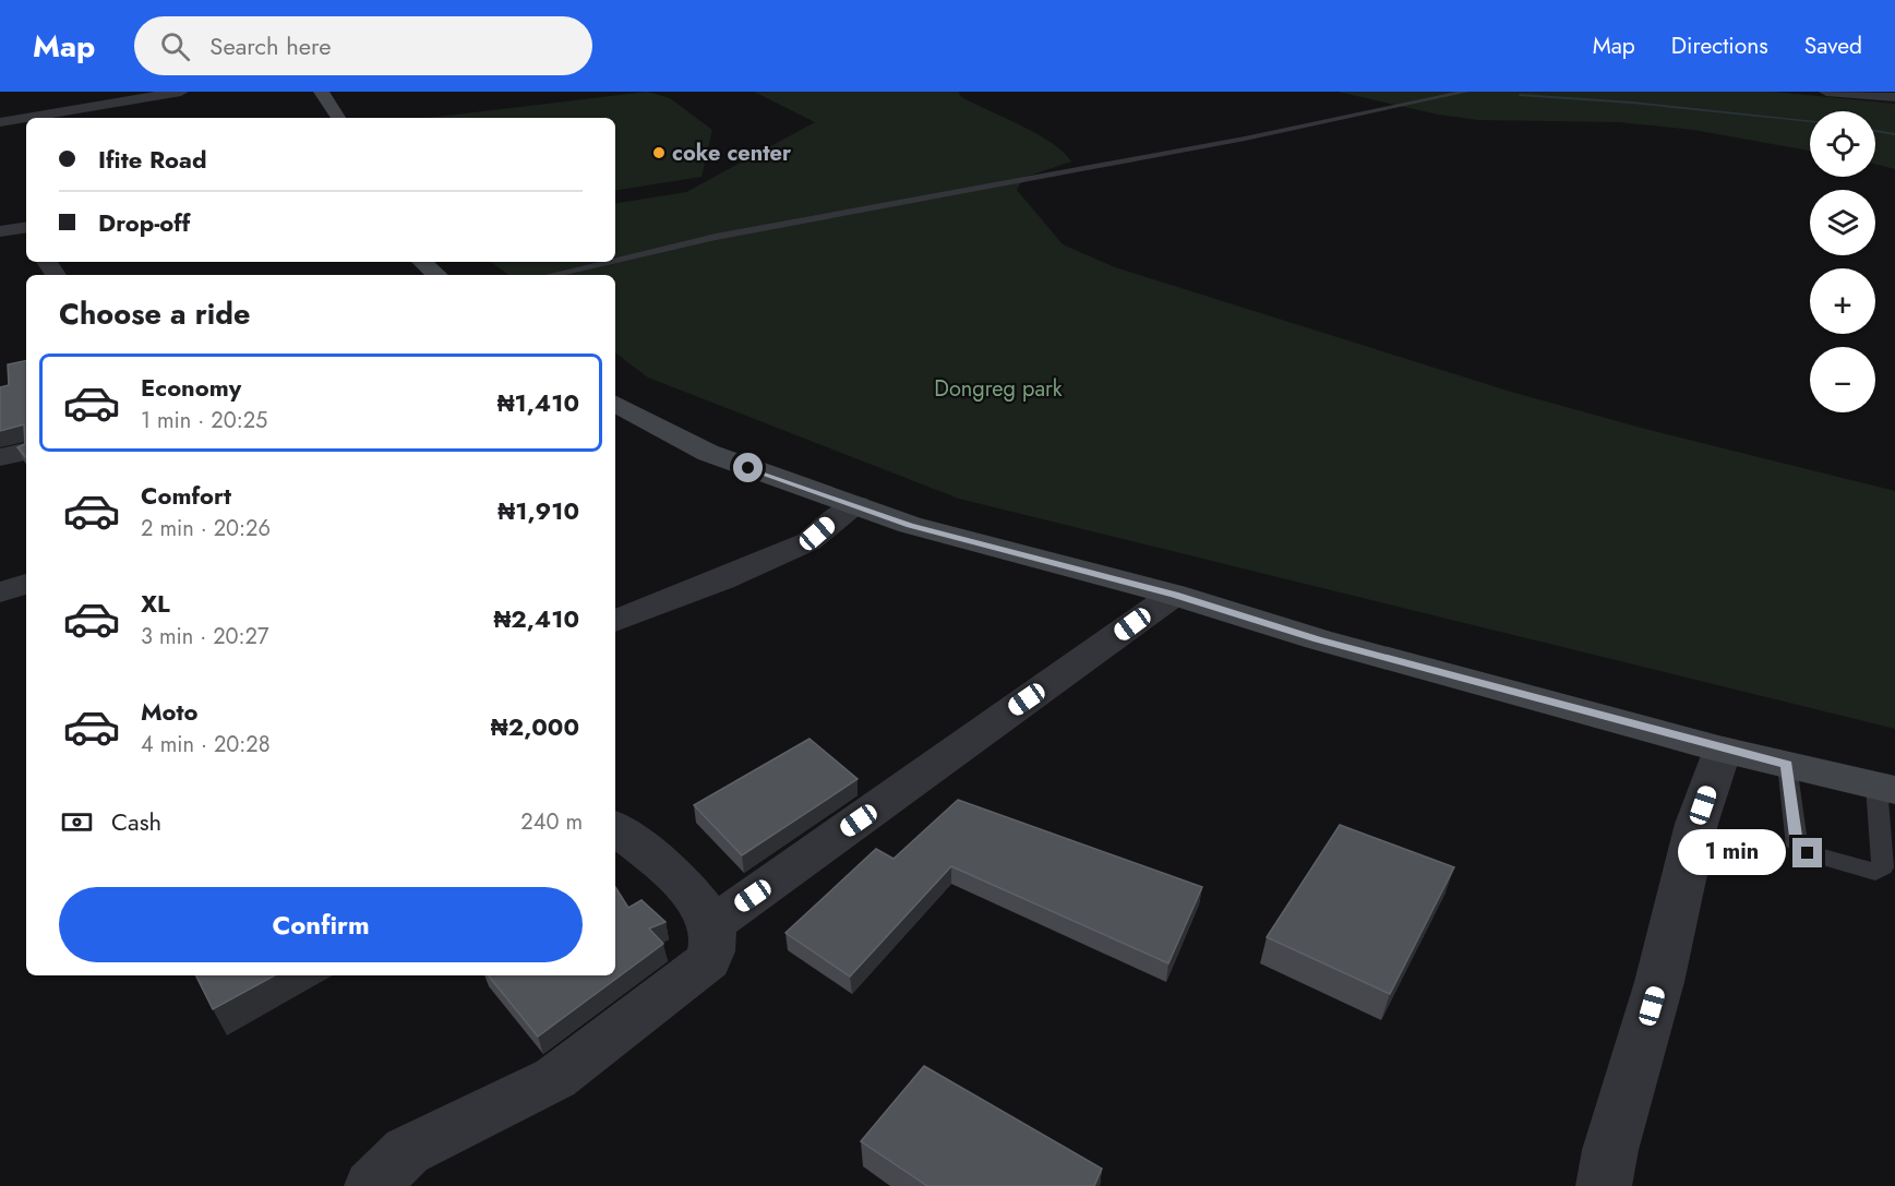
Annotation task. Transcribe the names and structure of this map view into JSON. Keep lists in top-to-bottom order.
{
  "parks": ["Dongreg park"],
  "places": ["coke center"],
  "page": {
    "header": "Map",
    "search": "Search here",
    "nav": ["Map", "Directions", "Saved"],
    "map_buttons": ["+", "−"],
    "banner": ["Ifite Road", "Drop-off"],
    "heading": "Choose a ride",
    "list": [
      {
        "name": "Economy",
        "note": "1 min · 20:25",
        "value": "₦1,410"
      },
      {
        "name": "Comfort",
        "note": "2 min · 20:26",
        "value": "₦1,910"
      },
      {
        "name": "XL",
        "note": "3 min · 20:27",
        "value": "₦2,410"
      },
      {
        "name": "Moto",
        "note": "4 min · 20:28",
        "value": "₦2,000"
      }
    ],
    "pay": ["Cash", "240 m"],
    "bubble": "1 min",
    "buttons": "Confirm"
  }
}
